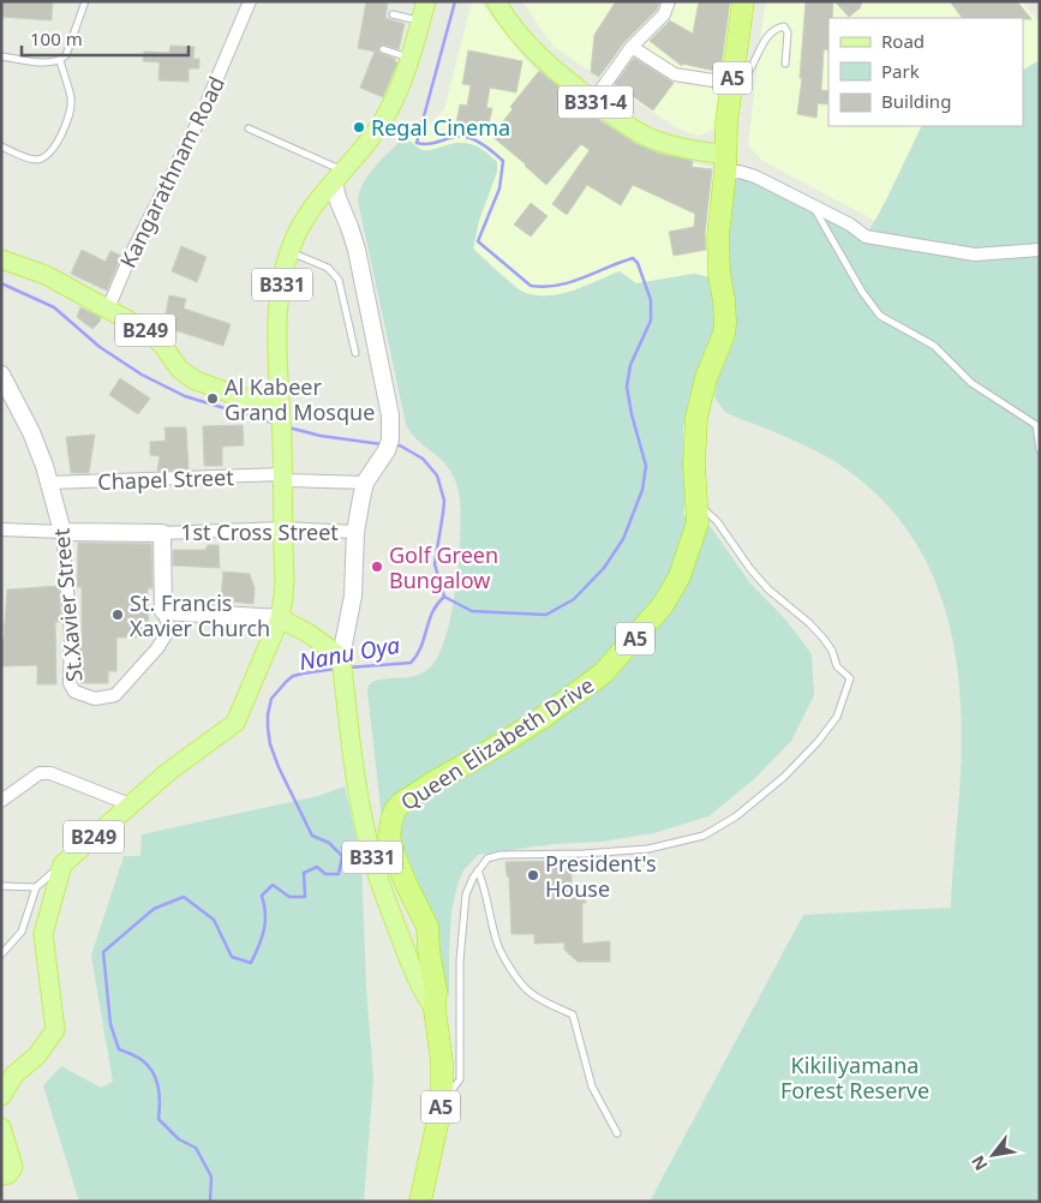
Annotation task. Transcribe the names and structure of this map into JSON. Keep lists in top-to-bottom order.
{
  "streets": {
    "highway": ["A5", "Queen Elizabeth Drive"],
    "main road": ["B331-4", "B331", "B249"],
    "street": [
      "Kangarathnam Road",
      "Chapel Street",
      "1st Cross Street",
      "St.Xavier Street"
    ]
  },
  "crossings": [
    ["A5", "B331"],
    ["A5", "Queen Elizabeth Drive"],
    ["B331-4", "Queen Elizabeth Drive"],
    ["Kangarathnam Road", "B249"],
    ["B331", "B249"],
    ["B331", "Chapel Street"],
    ["B331", "1st Cross Street"],
    ["B331", "Queen Elizabeth Drive"],
    ["Chapel Street", "St.Xavier Street"]
  ],
  "water": ["Nanu Oya"],
  "parks": ["Kikiliyamana Forest Reserve"],
  "places": [
    "Regal Cinema",
    "Al Kabeer Grand Mosque",
    "Golf Green Bungalow",
    "St. Francis Xavier Church",
    "President's House"
  ],
  "legend": ["Road", "Park", "Building"],
  "scale_bar": "100 m",
  "north": "bottom left"
}
